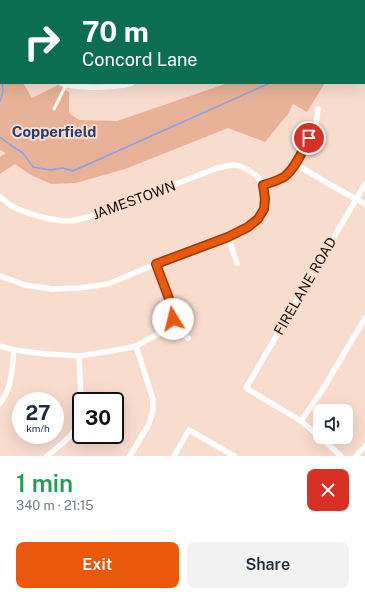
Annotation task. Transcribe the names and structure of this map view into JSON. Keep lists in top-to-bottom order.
{
  "streets": {
    "street": ["JAMESTOWN", "FIRELANE ROAD"]
  },
  "districts": ["Copperfield"],
  "page": {
    "turn": ["70 m", "Concord Lane"],
    "speed": "27 km/h",
    "limit": "30",
    "heading": ["1 min", "340 m · 21:15"],
    "buttons": ["Exit", "Share"]
  }
}
